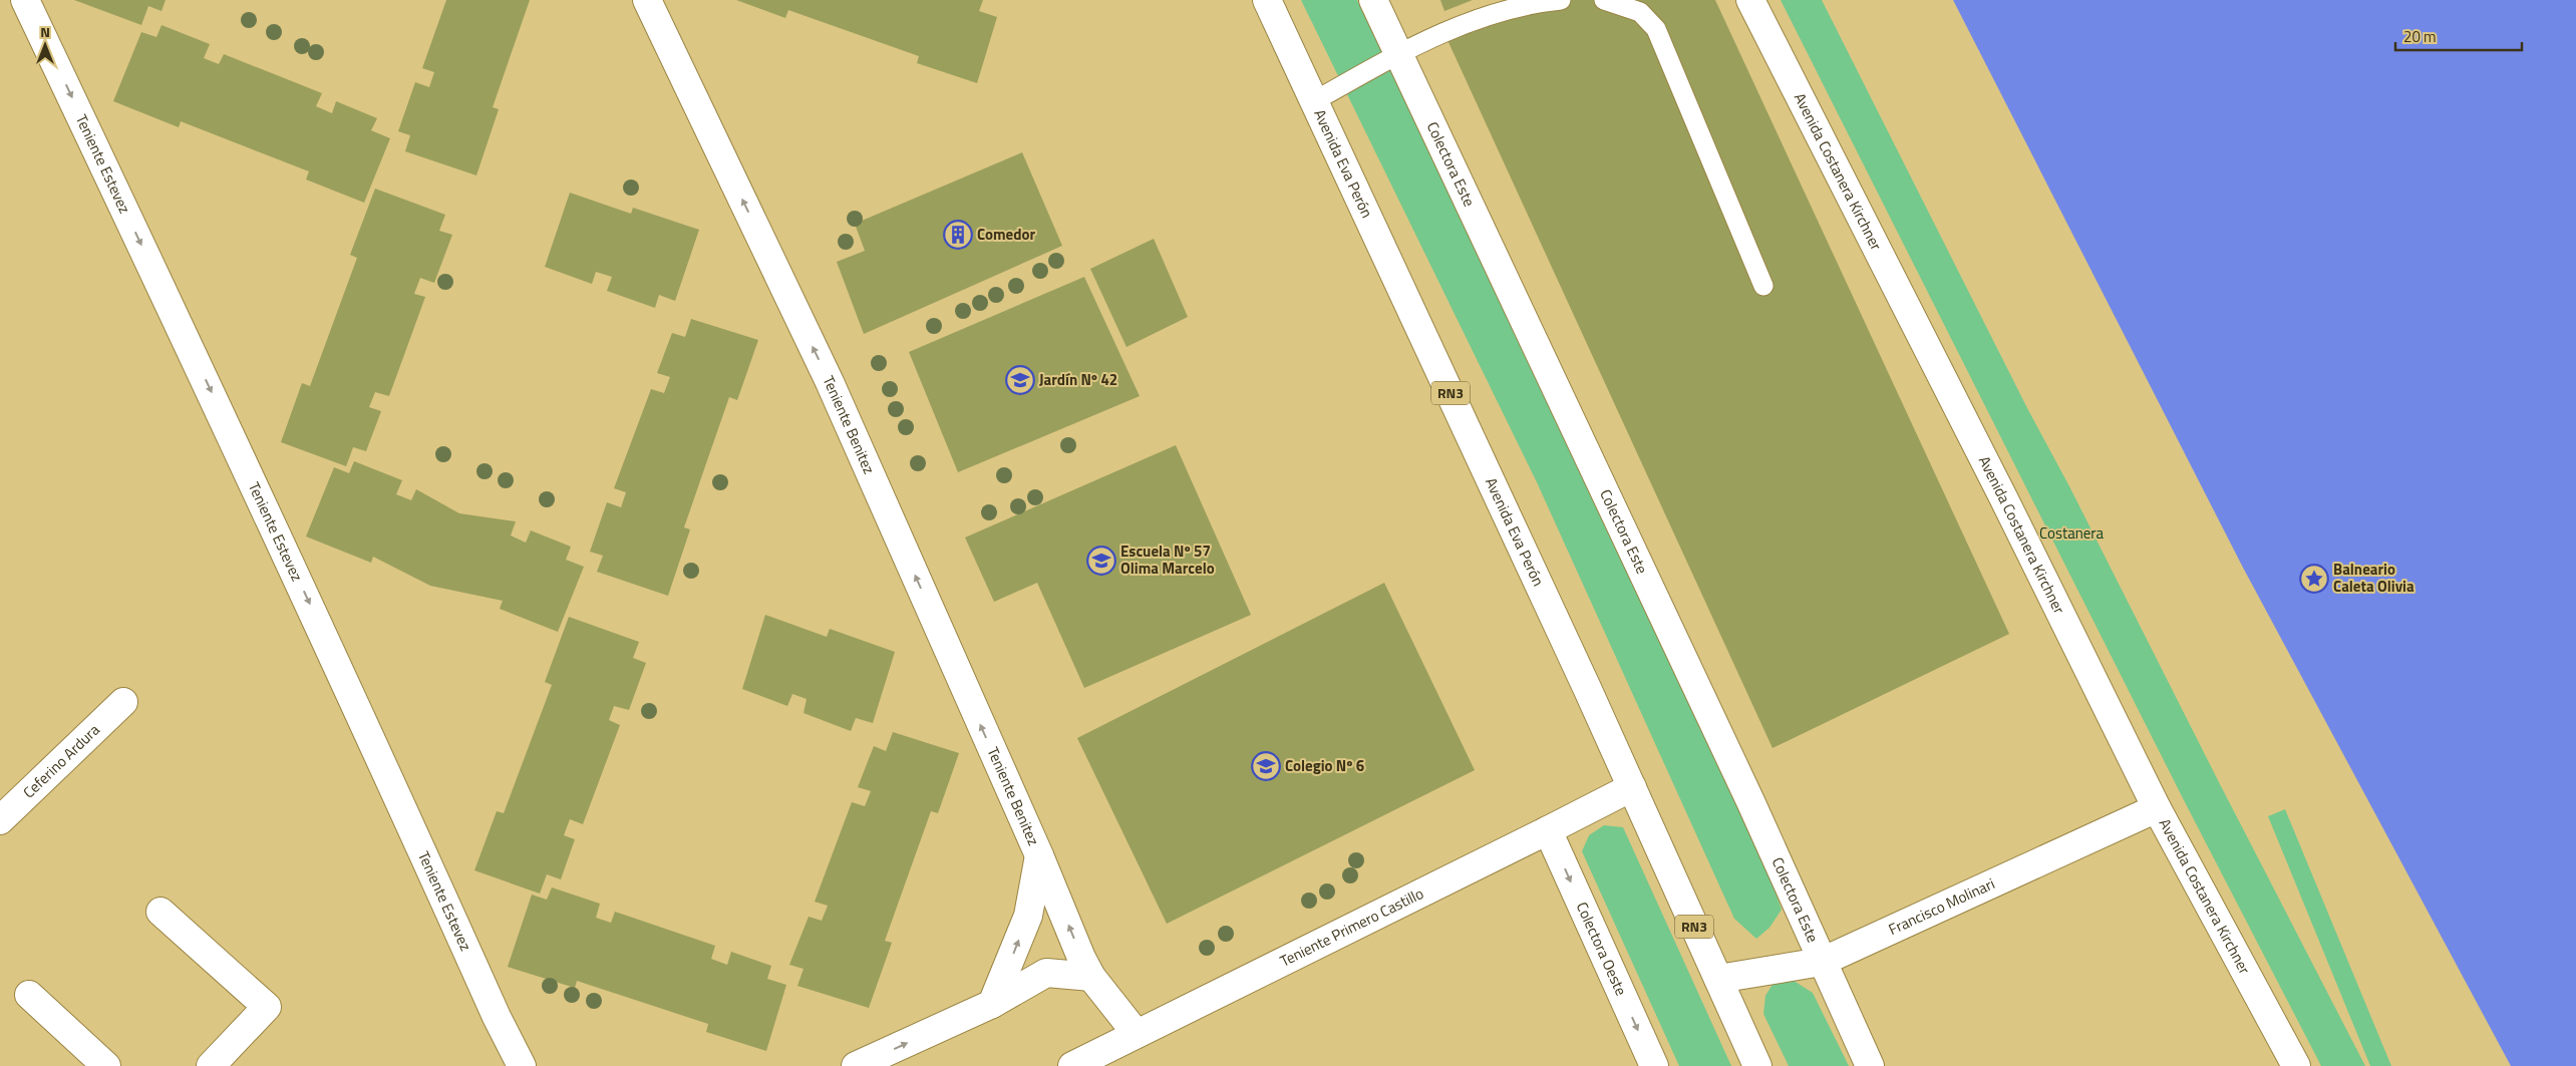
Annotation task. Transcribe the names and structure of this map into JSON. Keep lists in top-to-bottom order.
{
  "streets": {
    "main road": [
      "Avenida Eva Perón",
      "Teniente Estevez",
      "Colectora Este",
      "Avenida Costanera Kirchner",
      "RN3",
      "Teniente Benitez",
      "Ceferino Ardura",
      "Francisco Molinari",
      "Teniente Primero Castillo",
      "Colectora Oeste"
    ]
  },
  "crossings": [
    ["Avenida Eva Perón", "Francisco Molinari"],
    ["Avenida Eva Perón", "Teniente Primero Castillo"],
    ["Colectora Este", "Francisco Molinari"],
    ["Avenida Costanera Kirchner", "Francisco Molinari"],
    ["Teniente Benitez", "Teniente Primero Castillo"],
    ["Teniente Primero Castillo", "Colectora Oeste"]
  ],
  "one_way": ["Teniente Estevez", "Teniente Benitez", "Colectora Oeste"],
  "parks": ["Costanera"],
  "places": {
    "building": ["Comedor"],
    "school or university": ["Jardín Nº 42", "Escuela Nº 57 Olima Marcelo", "Colegio Nº 6"],
    "place": ["Balneario Caleta Olivia"]
  },
  "scale_bar": "20 m",
  "north": "top"
}
